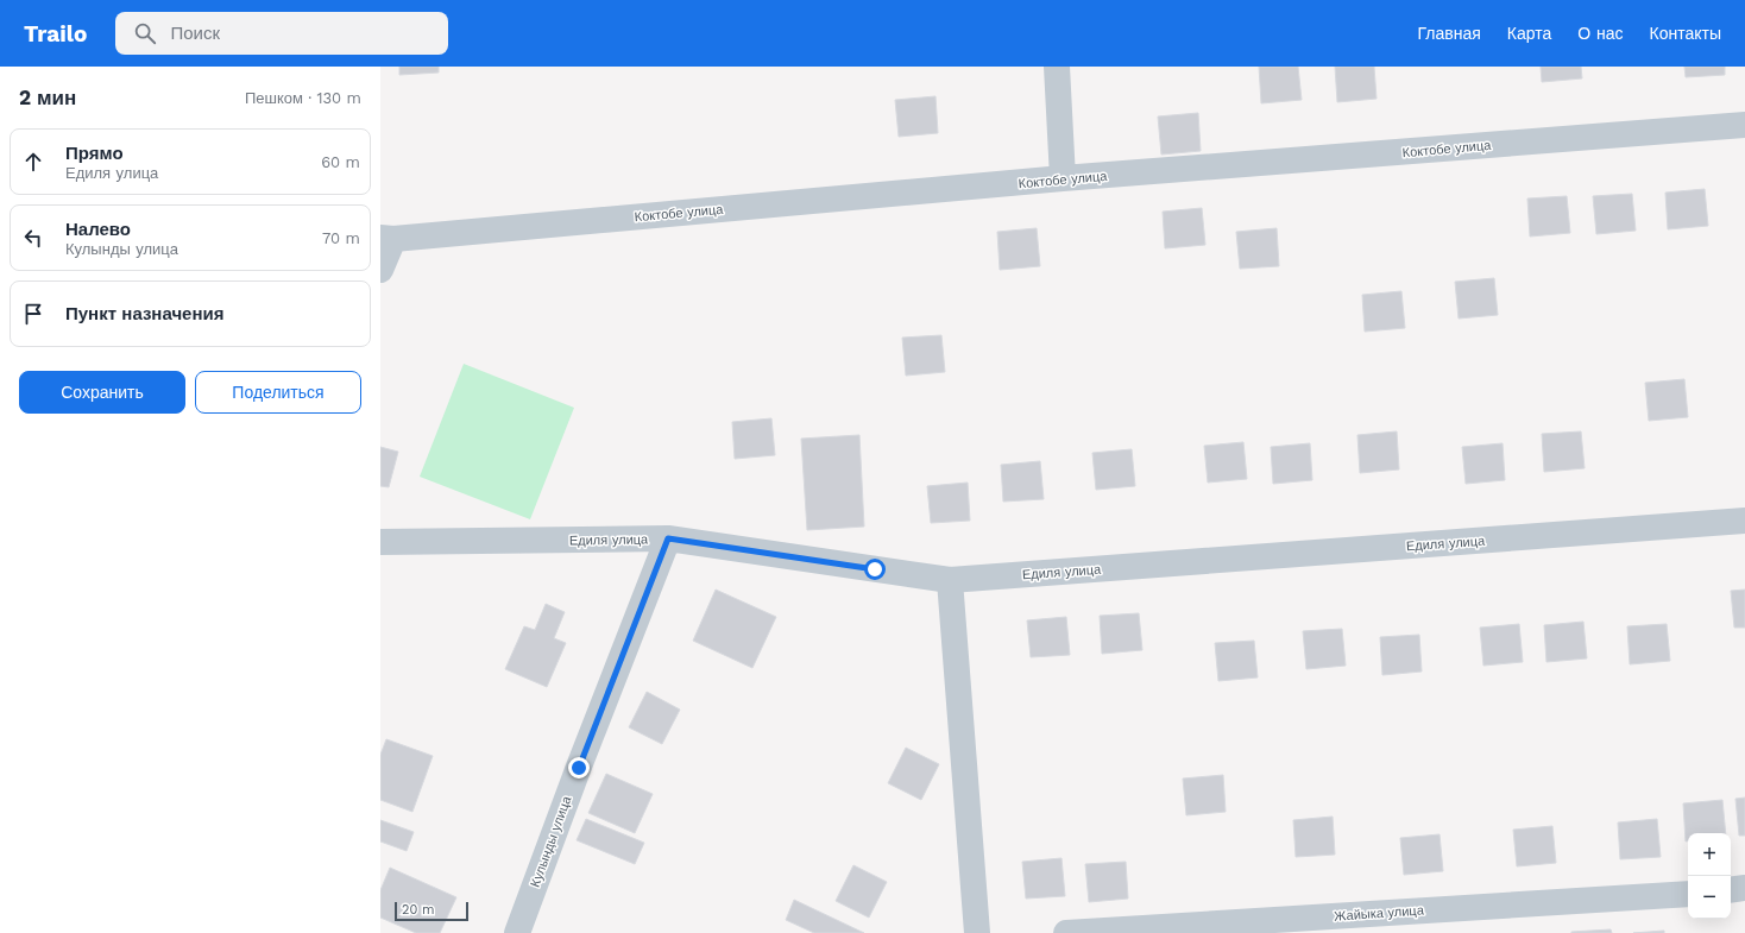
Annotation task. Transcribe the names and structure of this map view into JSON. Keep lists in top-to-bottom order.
{
  "streets": {
    "street": [
      "Коктобе улица",
      "Едиля улица",
      "Кулынды улица",
      "Жайыка улица"
    ]
  },
  "crossings": [
    ["Едиля улица", "Кулынды улица"]
  ],
  "scale_bar": "20 m",
  "page": {
    "header": "Trailo",
    "search": "Поиск",
    "nav": [
      "Главная",
      "Карта",
      "О нас",
      "Контакты"
    ],
    "heading": ["2 мин", "Пешком · 130 m"],
    "list": [
      ["Прямо", "Едиля улица", "60 m"],
      ["Налево", "Кулынды улица", "70 m"],
      "Пункт назначения"
    ],
    "buttons": ["Сохранить", "Поделиться"],
    "map_buttons": ["+", "−"],
    "scale": "20 m"
  }
}
